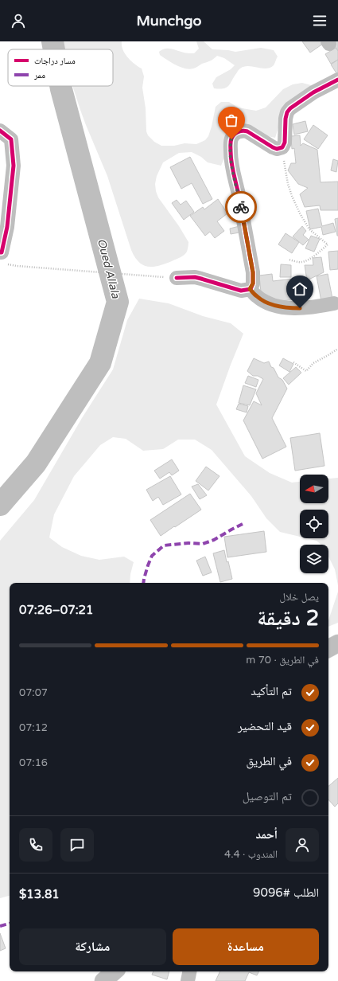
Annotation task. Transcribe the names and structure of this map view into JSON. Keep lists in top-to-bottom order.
{
  "water": ["Oued Allala"],
  "legend": ["مسار دراجات", "ممر"],
  "north": "left",
  "page": {
    "header": "Munchgo",
    "heading": ["2 دقيقة", "يصل خلال", "07:21–07:26"],
    "panel": [
      "أحمد",
      "المندوب · 4.4",
      "الطلب #9096",
      "$13.81"
    ],
    "bar": "في الطريق · 70 m",
    "list": [
      ["تم التأكيد", "07:07"],
      ["قيد التحضير", "07:12"],
      ["في الطريق", "07:16"],
      "تم التوصيل"
    ],
    "buttons": ["مساعدة", "مشاركة"]
  }
}
